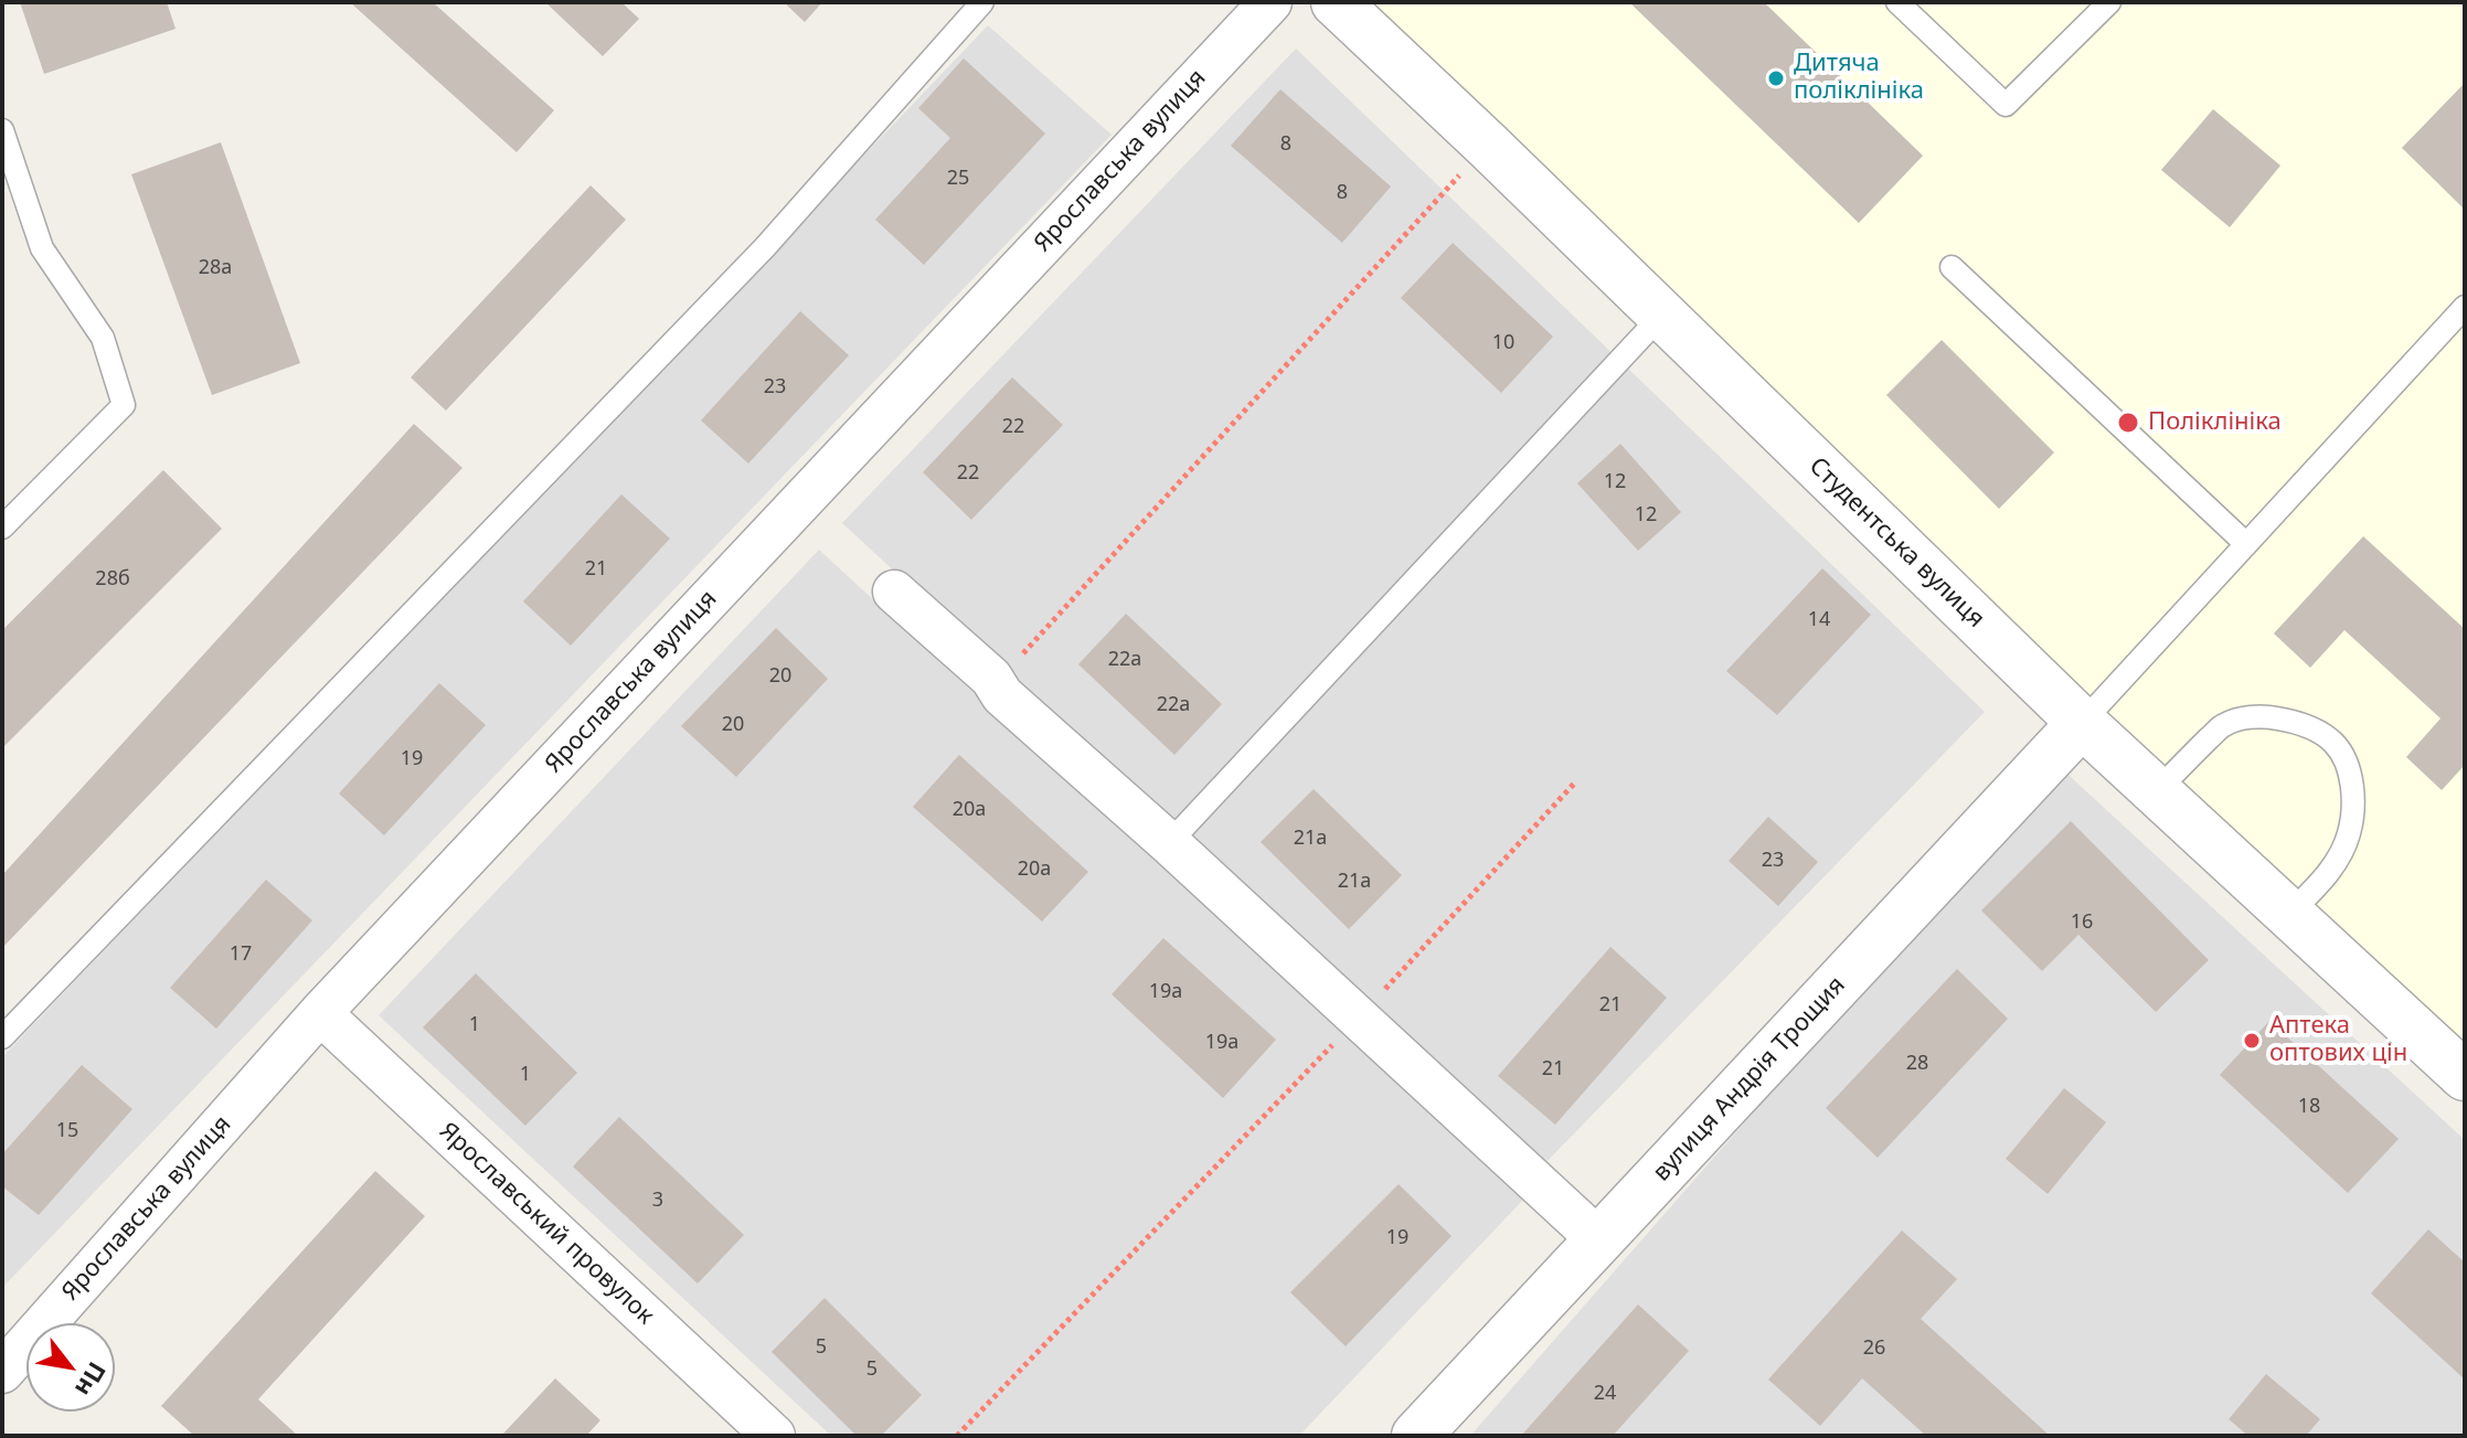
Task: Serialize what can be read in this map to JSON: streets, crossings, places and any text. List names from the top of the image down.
{
  "streets": {
    "street": [
      "Ярославська вулиця",
      "Студентська вулиця",
      "вулиця Андрія Трощия",
      "Ярославський провулок"
    ]
  },
  "crossings": [
    ["Ярославська вулиця", "Ярославський провулок"],
    ["Студентська вулиця", "вулиця Андрія Трощия"]
  ],
  "places": ["Дитяча поліклініка", "Поліклініка", "Аптека оптових цін"],
  "house_numbers": [
    "8",
    "25",
    "8",
    "28а",
    "10",
    "23",
    "22",
    "22",
    "12",
    "12",
    "21",
    "28б",
    "14",
    "22а",
    "20",
    "22а",
    "20",
    "19",
    "20а",
    "21а",
    "23",
    "20а",
    "21а",
    "16",
    "17",
    "19а",
    "21",
    "1",
    "19а",
    "28",
    "21",
    "1",
    "18",
    "15",
    "3",
    "19",
    "5",
    "26",
    "5",
    "24"
  ],
  "north": "bottom right"
}
